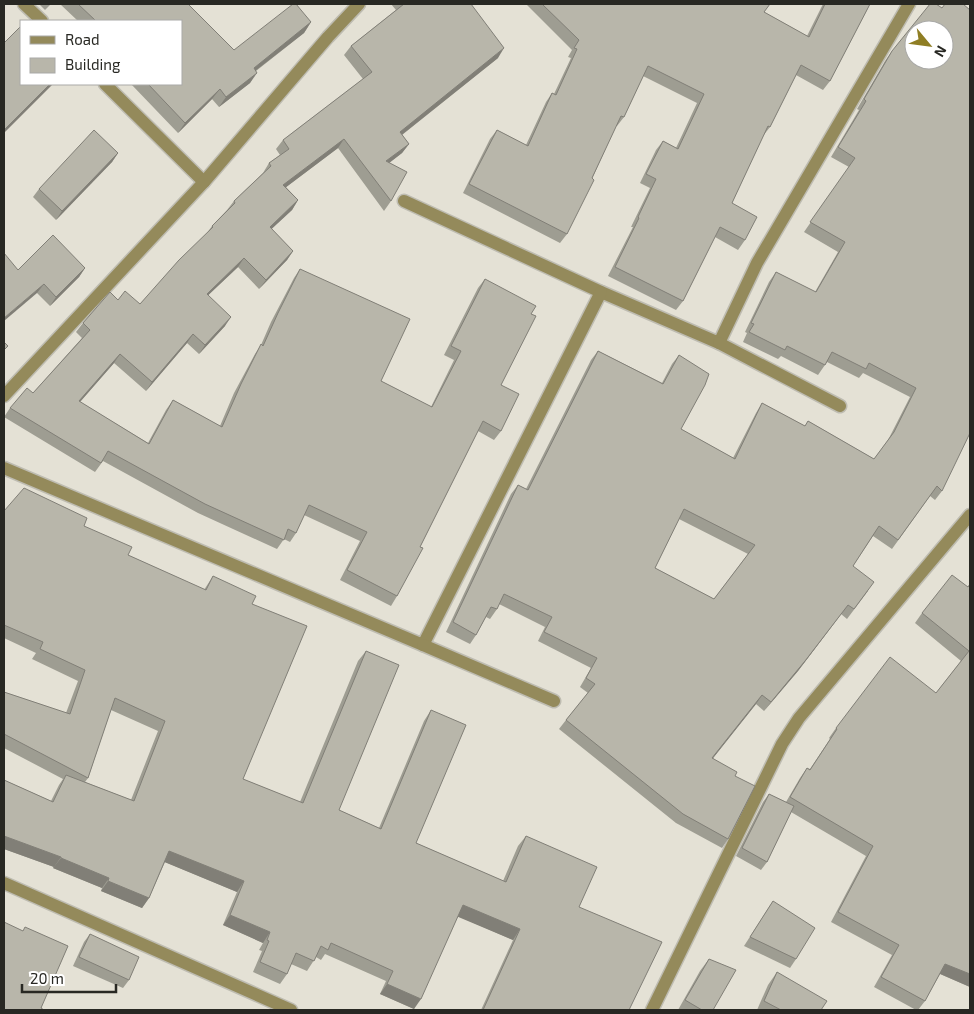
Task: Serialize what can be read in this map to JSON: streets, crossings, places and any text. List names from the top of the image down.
{
  "legend": ["Road", "Building"],
  "scale_bar": "20 m",
  "north": "bottom right"
}
